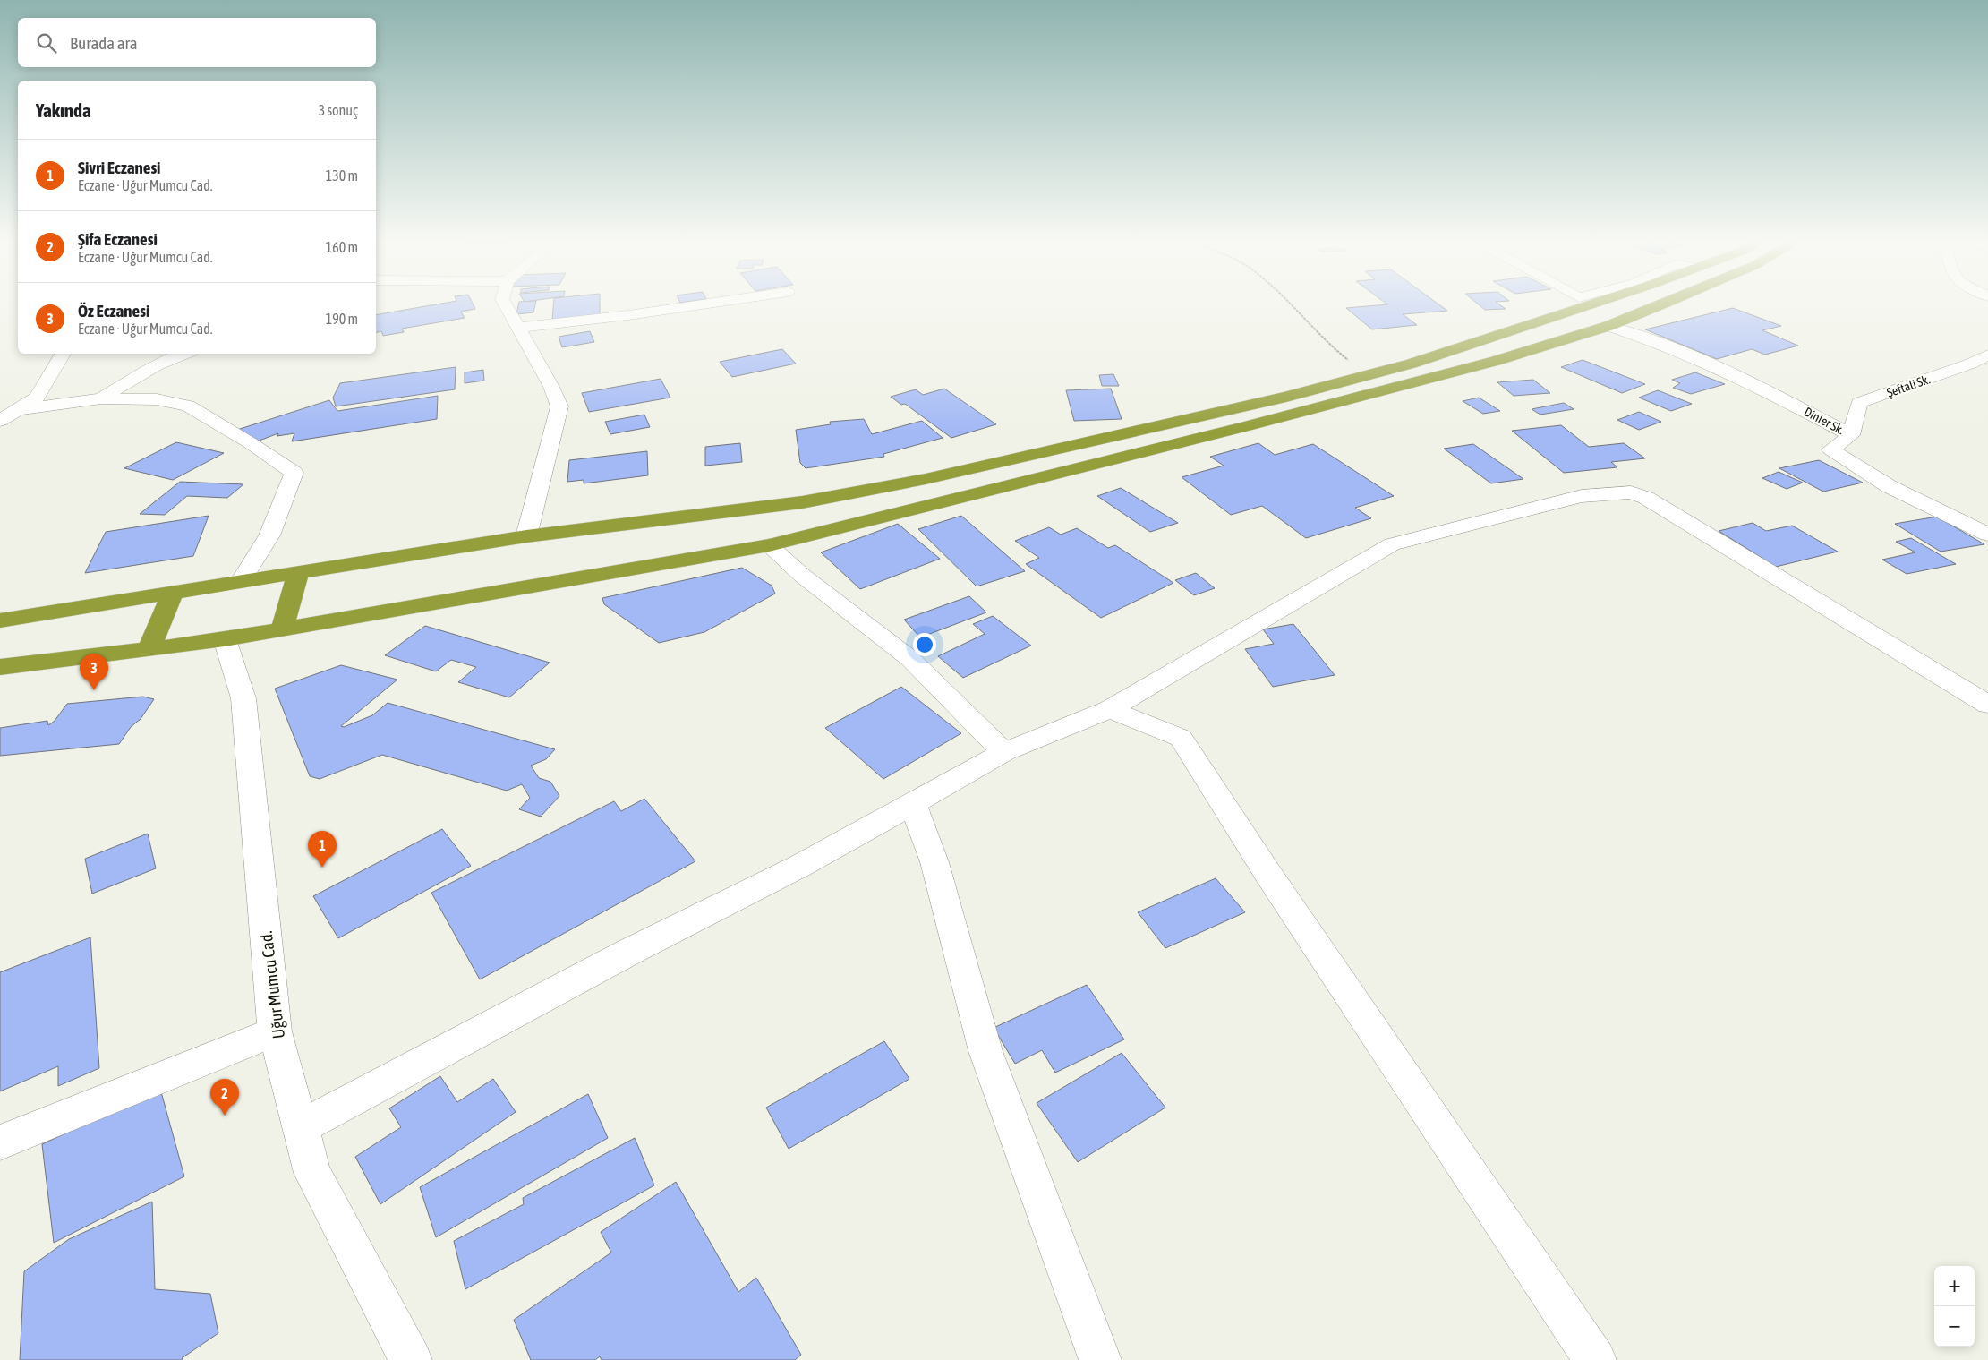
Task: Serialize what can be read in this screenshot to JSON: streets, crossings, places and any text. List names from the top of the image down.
{
  "streets": {
    "street": ["Şeftali Sk.", "Dinler Sk.", "Uğur Mumcu Cad."]
  },
  "crossings": [
    ["Şeftali Sk.", "Dinler Sk."]
  ],
  "page": {
    "search": "Burada ara",
    "heading": ["Yakında", "3 sonuç"],
    "list": [
      {
        "mark": "1",
        "name": "Sivri Eczanesi",
        "note": "Eczane · Uğur Mumcu Cad.",
        "value": "130 m"
      },
      {
        "mark": "2",
        "name": "Şifa Eczanesi",
        "note": "Eczane · Uğur Mumcu Cad.",
        "value": "160 m"
      },
      {
        "mark": "3",
        "name": "Öz Eczanesi",
        "note": "Eczane · Uğur Mumcu Cad.",
        "value": "190 m"
      }
    ],
    "pins": ["3", "1", "2"],
    "map_buttons": ["+", "−"]
  }
}
